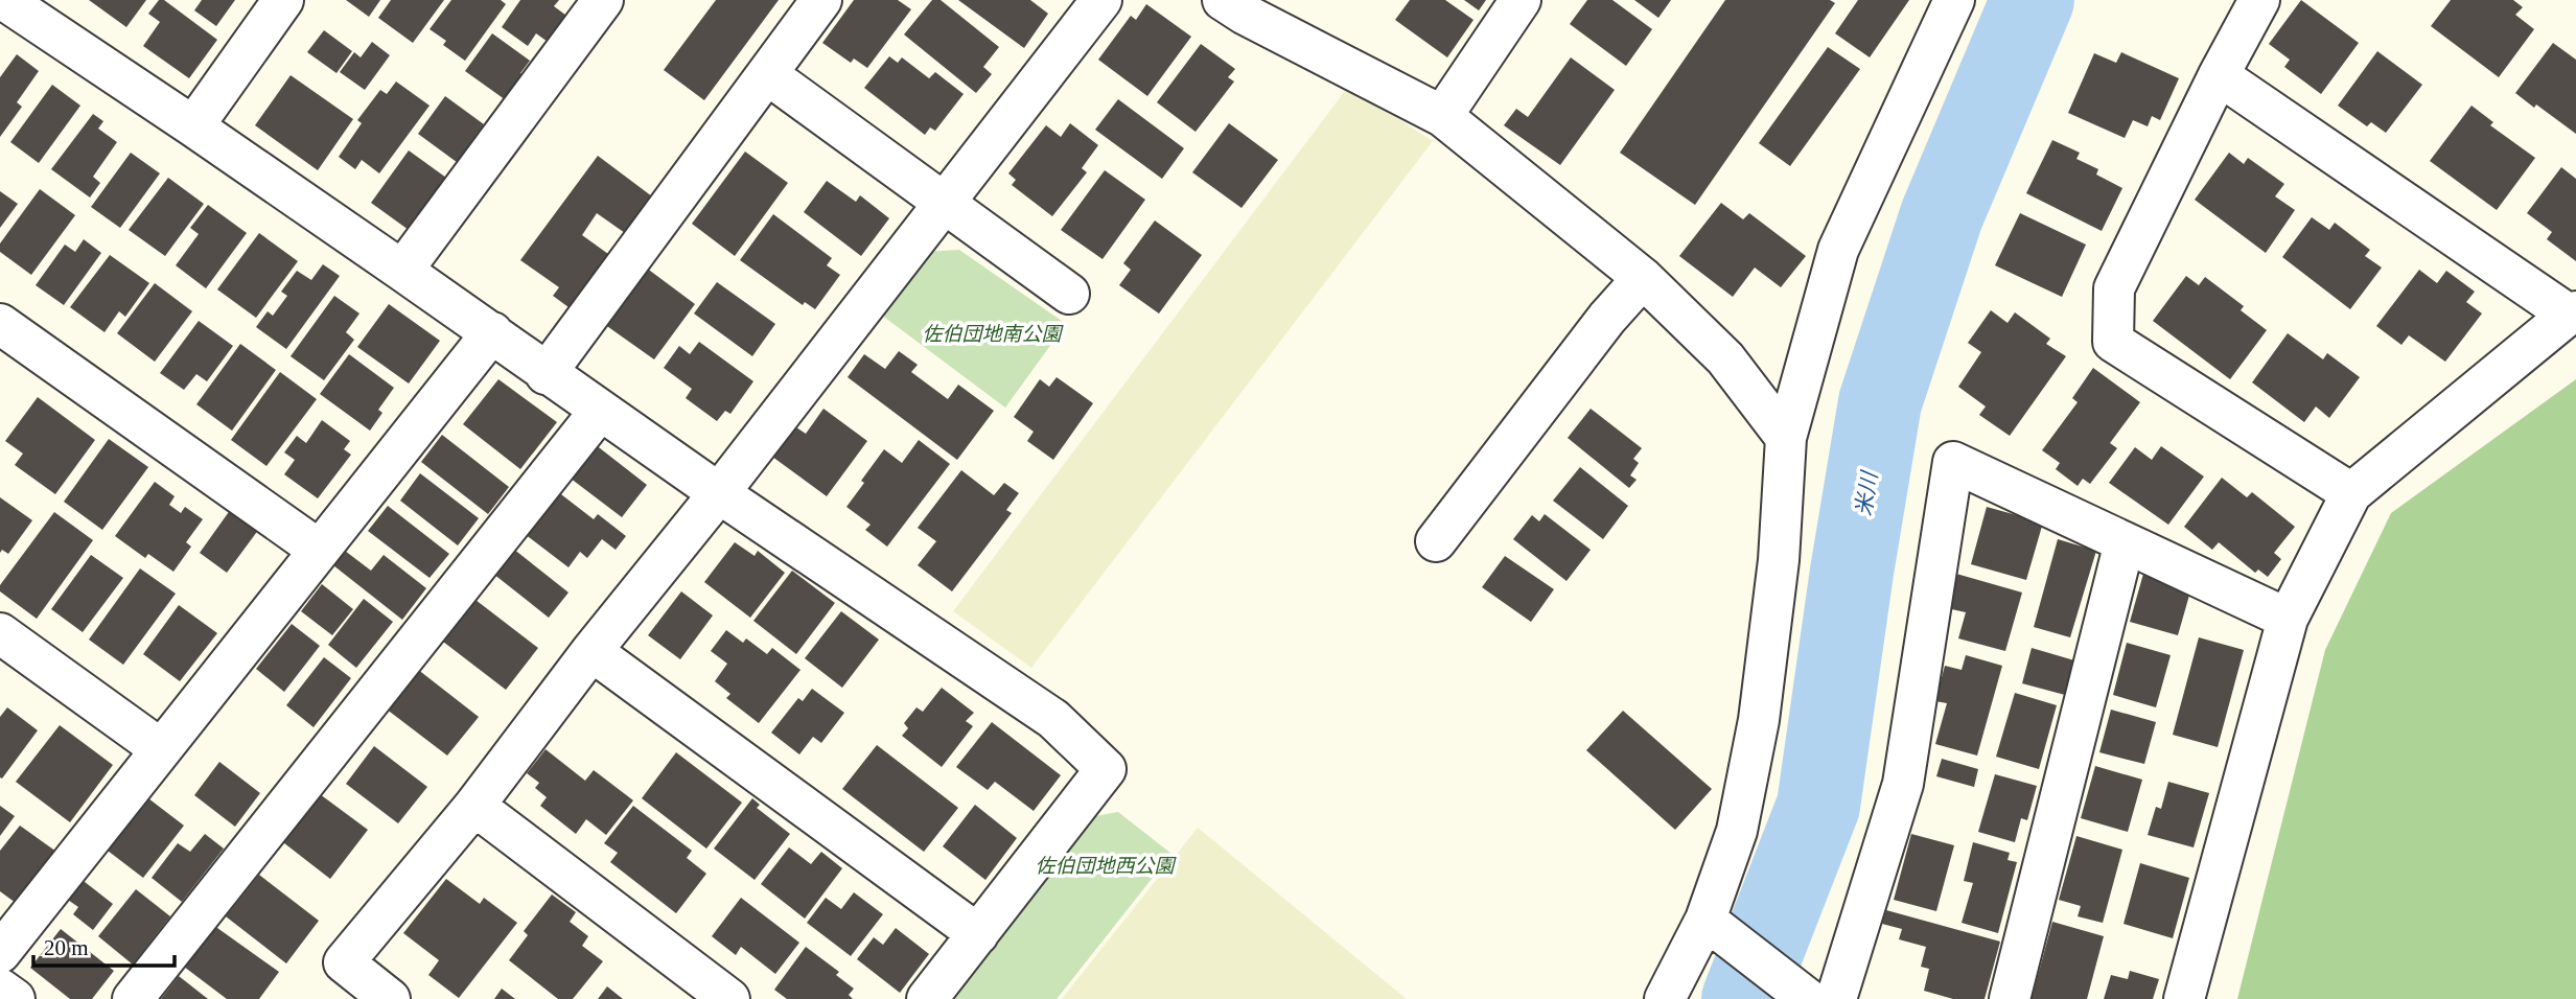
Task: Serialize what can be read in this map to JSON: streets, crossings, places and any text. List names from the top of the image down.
{
  "water": ["米川"],
  "parks": ["佐伯団地南公園", "佐伯団地西公園"],
  "scale_bar": "20 m"
}
